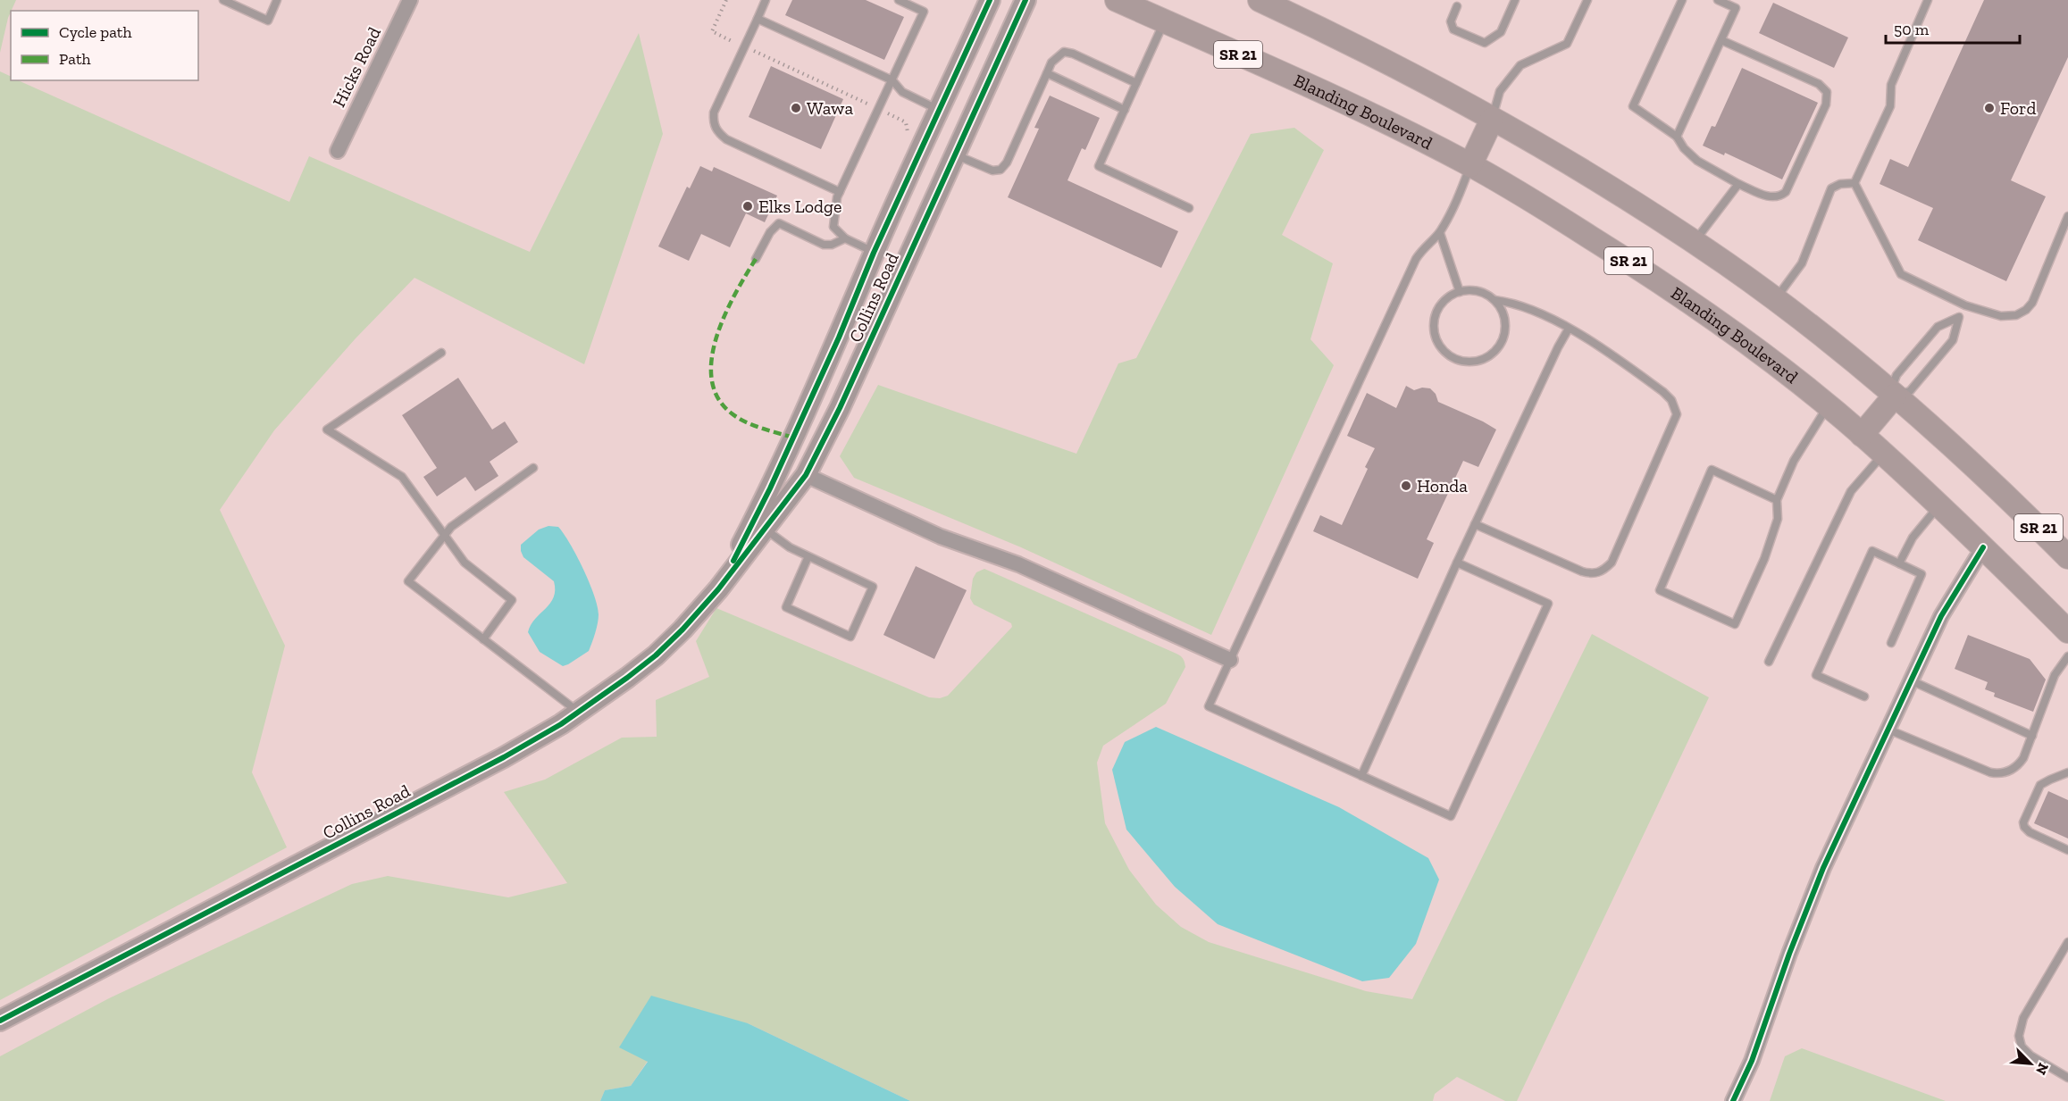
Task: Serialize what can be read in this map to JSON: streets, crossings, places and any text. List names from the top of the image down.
{
  "streets": {
    "main road": ["SR 21", "Blanding Boulevard"],
    "street": ["Hicks Road", "Collins Road"]
  },
  "places": [
    "Wawa",
    "Ford",
    "Elks Lodge",
    "Honda"
  ],
  "legend": ["Cycle path", "Path"],
  "scale_bar": "50 m",
  "north": "bottom right"
}
